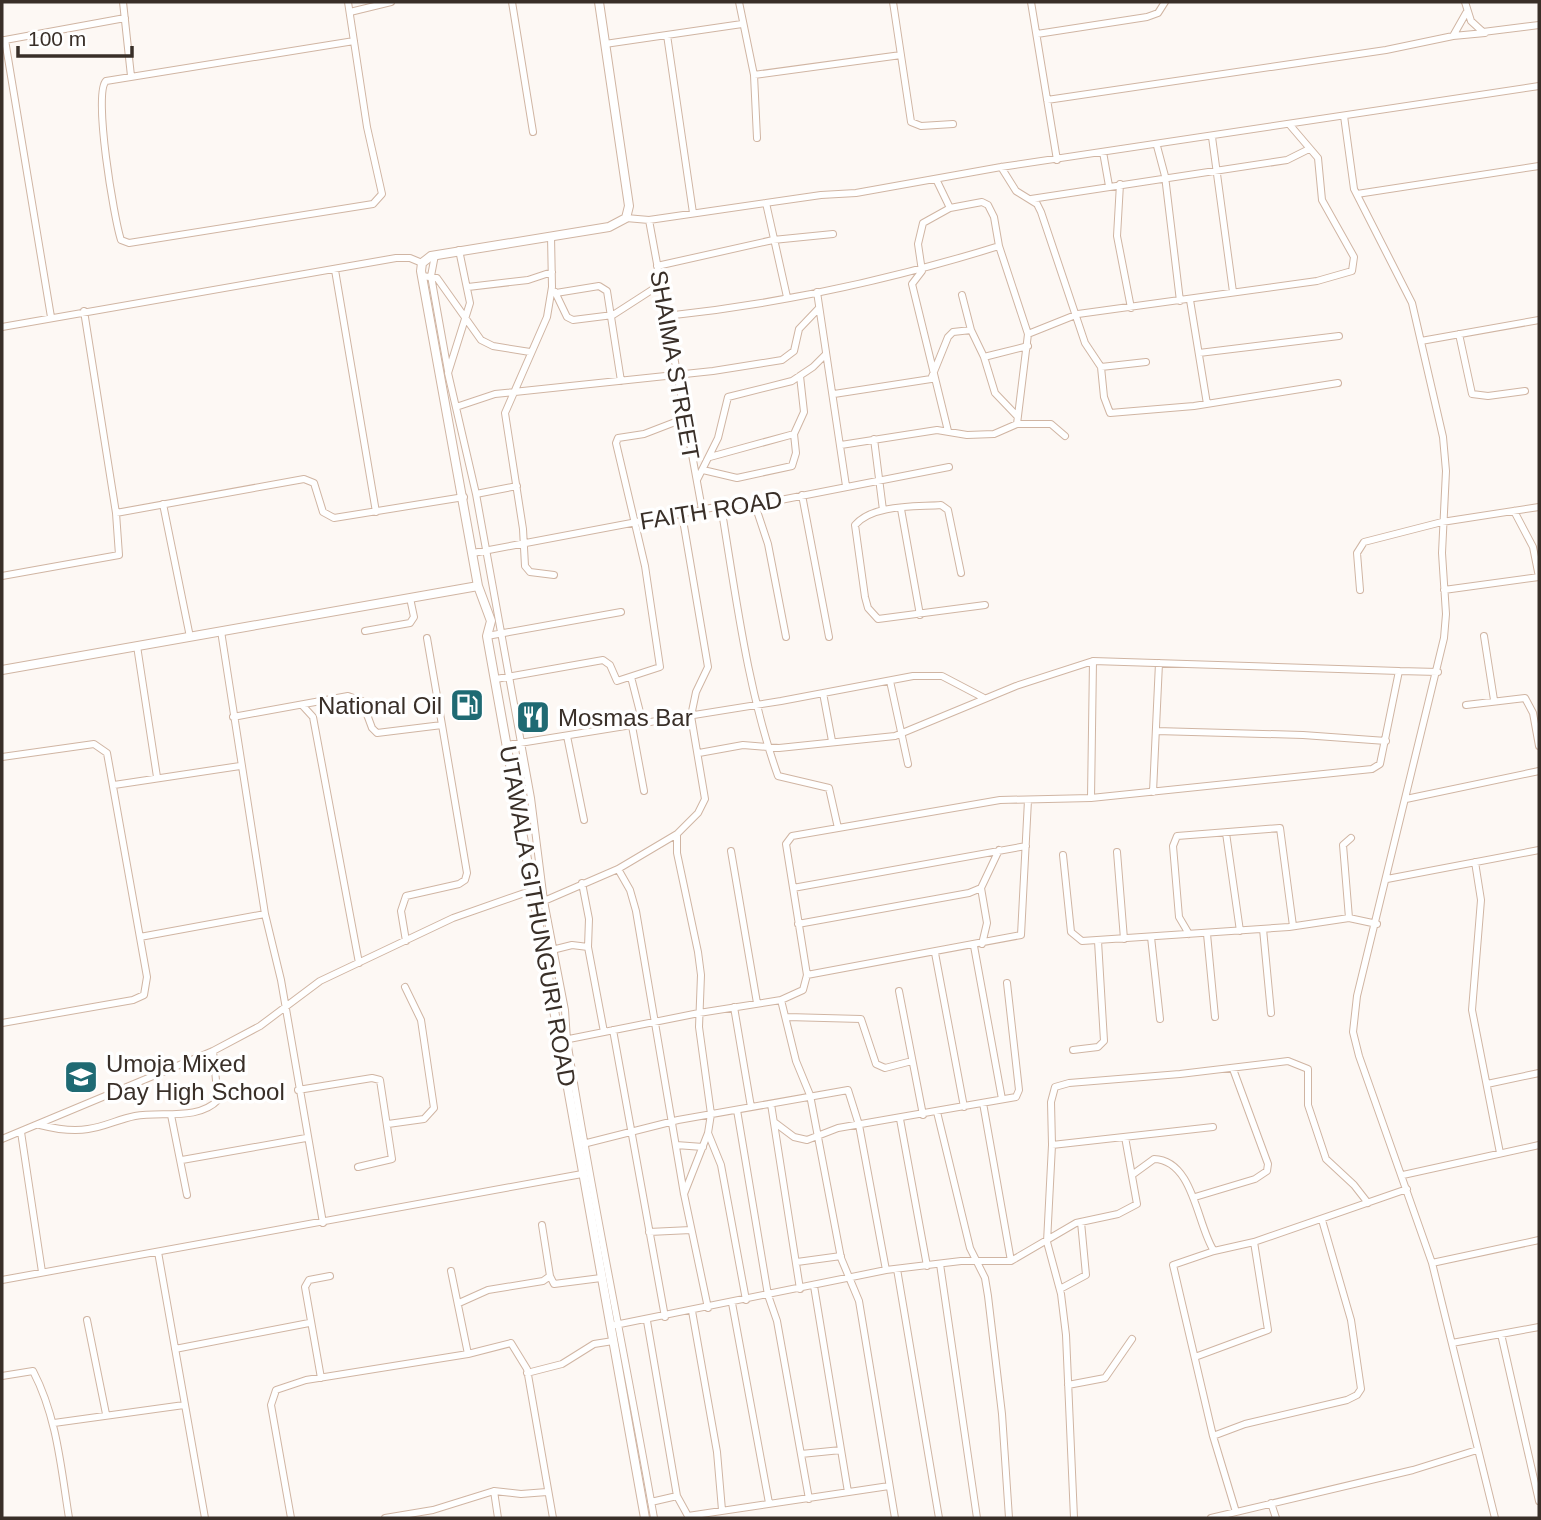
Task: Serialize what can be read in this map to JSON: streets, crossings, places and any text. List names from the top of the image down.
{
  "streets": {
    "street": ["SHAIMA STREET", "FAITH ROAD", "UTAWALA GITHUNGURI ROAD"]
  },
  "crossings": [
    ["SHAIMA STREET", "FAITH ROAD"],
    ["FAITH ROAD", "UTAWALA GITHUNGURI ROAD"]
  ],
  "places": {
    "fuel station": ["National Oil"],
    "restaurant": ["Mosmas Bar"],
    "school or university": ["Umoja Mixed Day High School"]
  },
  "scale_bar": "100 m"
}
